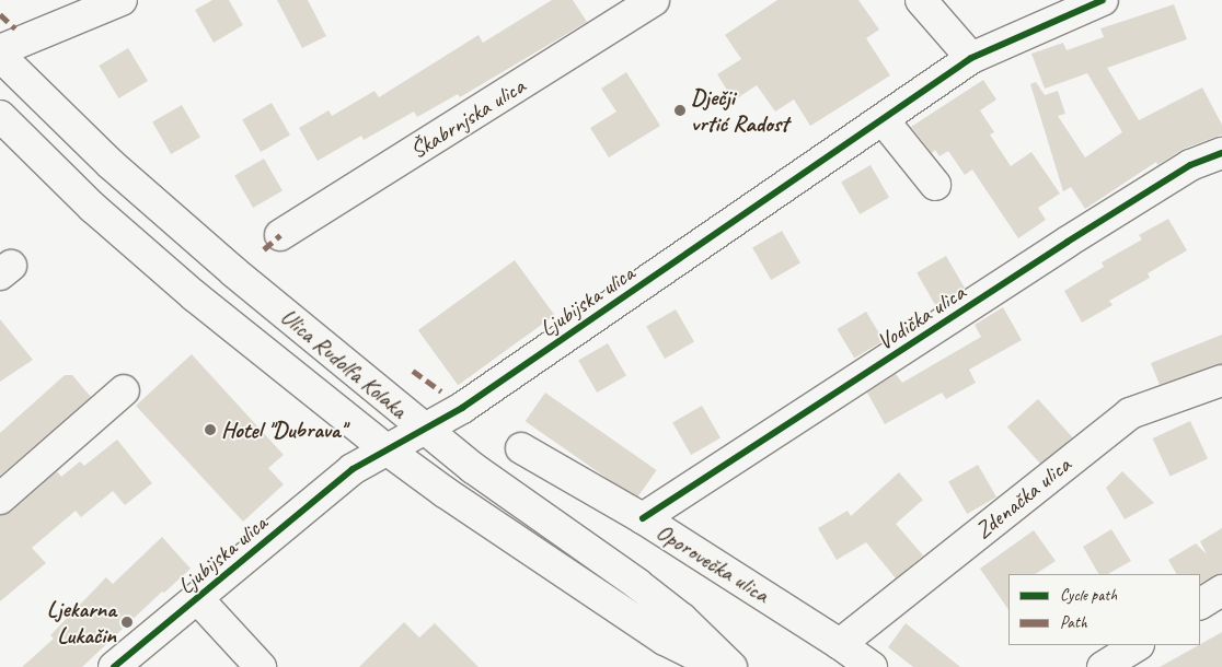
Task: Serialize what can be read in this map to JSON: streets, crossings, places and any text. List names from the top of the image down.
{
  "streets": {
    "street": [
      "Škabrnjska ulica",
      "Ljubijska ulica",
      "Vodička ulica",
      "Ulica Rudolfa Kolaka",
      "Zdenačka ulica",
      "Oporovečka ulica"
    ]
  },
  "crossings": [
    ["Ljubijska ulica", "Ulica Rudolfa Kolaka"],
    ["Vodička ulica", "Oporovečka ulica"],
    ["Zdenačka ulica", "Oporovečka ulica"]
  ],
  "places": ["Dječji vrtić Radost", "Hotel \"Dubrava\"", "Ljekarna Lukačin"],
  "legend": ["Cycle path", "Path"]
}
